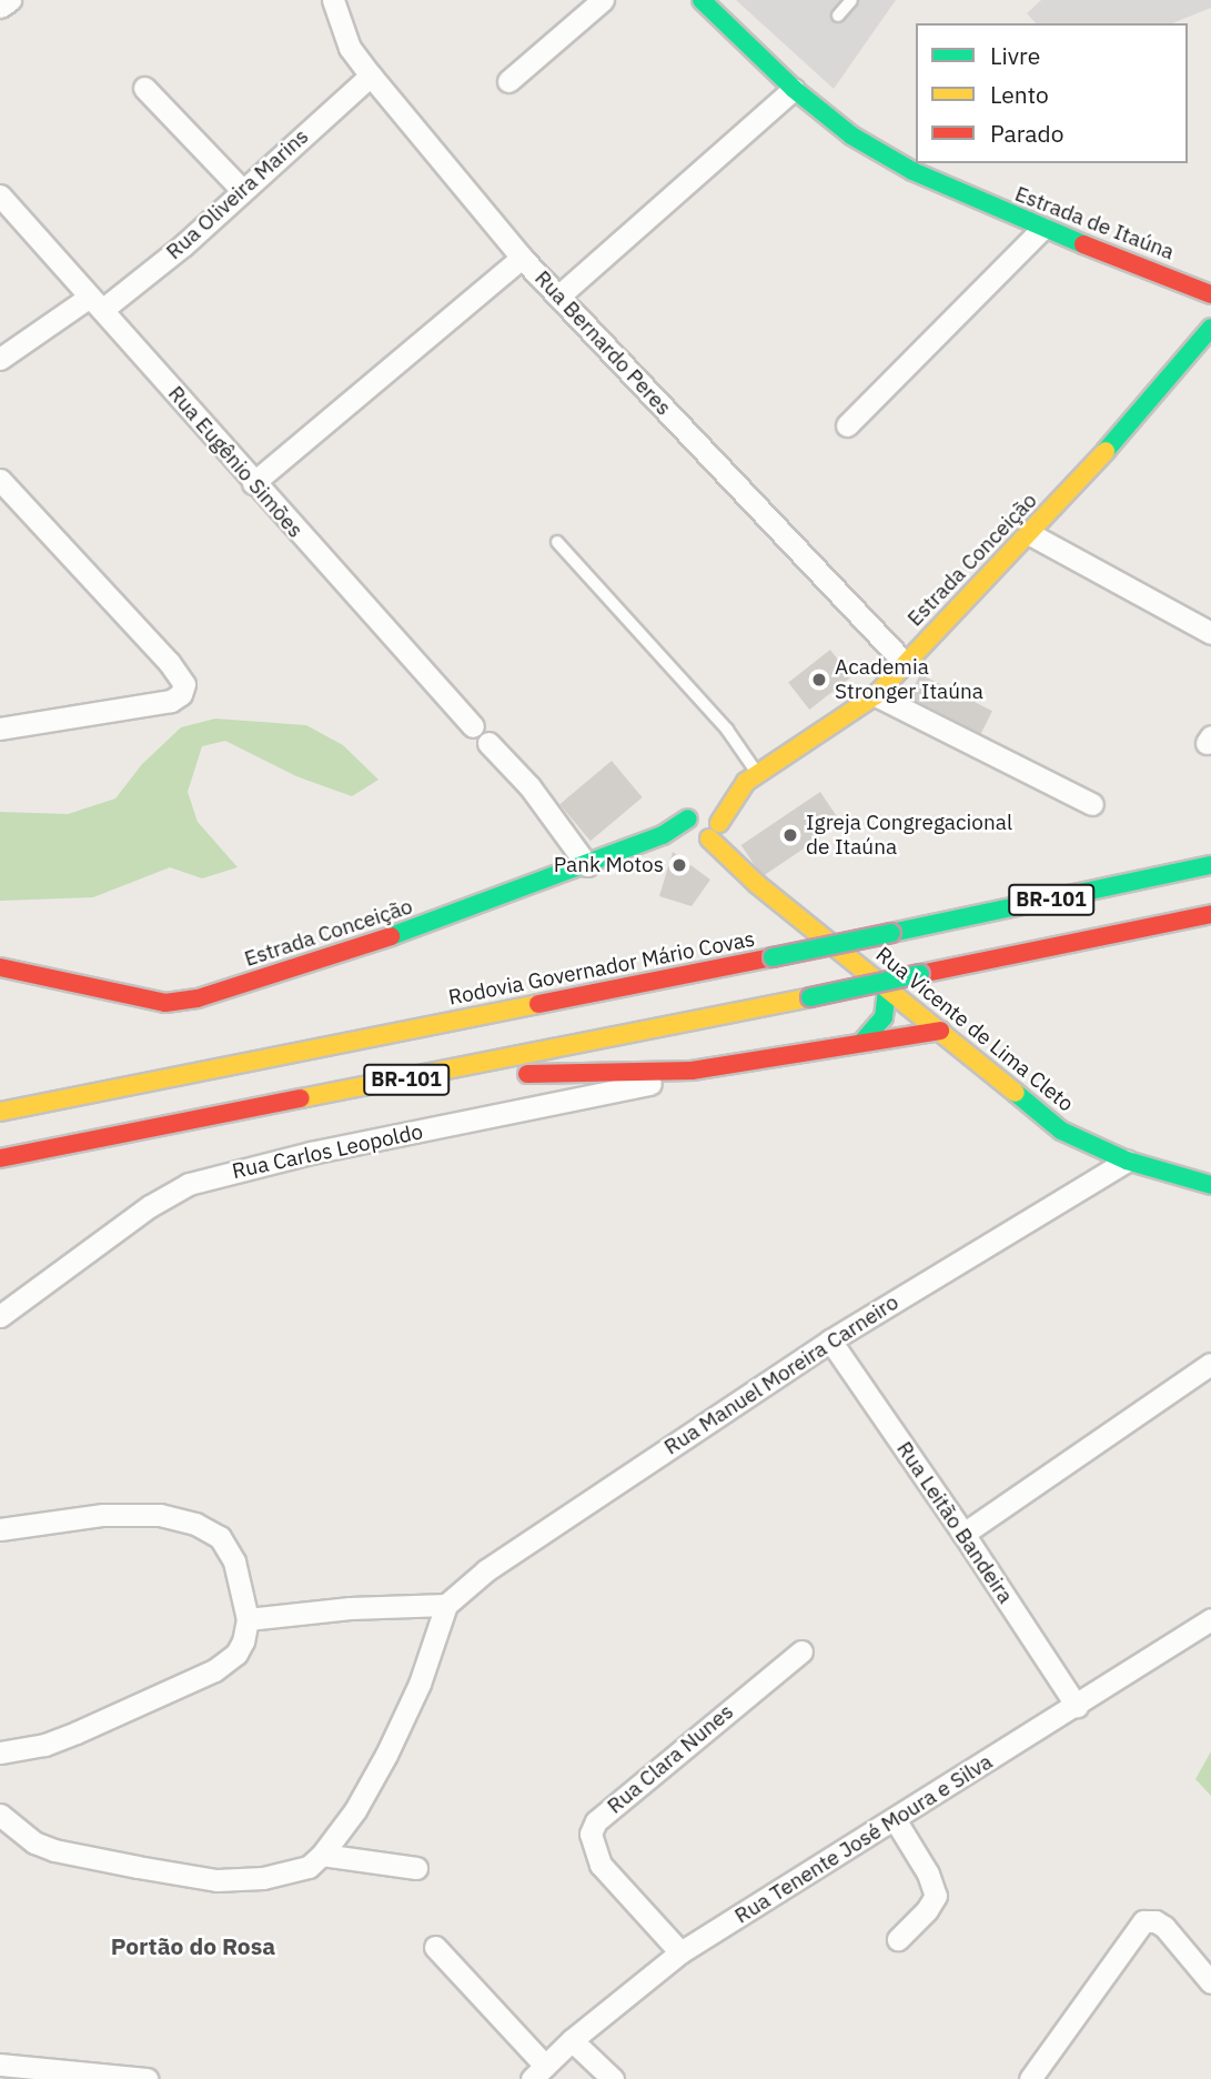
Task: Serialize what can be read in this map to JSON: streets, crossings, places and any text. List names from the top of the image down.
{
  "streets": {
    "main road": [
      "Estrada de Itaúna",
      "Estrada Conceição",
      "BR-101",
      "Rodovia Governador Mário Covas",
      "Rua Vicente de Lima Cleto"
    ],
    "street": [
      "Rua Oliveira Marins",
      "Rua Bernardo Peres",
      "Rua Eugênio Simões",
      "Rua Carlos Leopoldo",
      "Rua Manuel Moreira Carneiro",
      "Rua Leitão Bandeira",
      "Rua Clara Nunes",
      "Rua Tenente José Moura e Silva"
    ]
  },
  "crossings": [
    ["Rua Oliveira Marins", "Rua Bernardo Peres"],
    ["Rua Oliveira Marins", "Rua Eugênio Simões"],
    ["Rua Bernardo Peres", "Estrada Conceição"],
    ["Estrada Conceição", "Rua Vicente de Lima Cleto"],
    ["Rua Vicente de Lima Cleto", "Rua Manuel Moreira Carneiro"],
    ["Rua Manuel Moreira Carneiro", "Rua Leitão Bandeira"],
    ["Rua Leitão Bandeira", "Rua Tenente José Moura e Silva"],
    ["Rua Clara Nunes", "Rua Tenente José Moura e Silva"]
  ],
  "districts": ["Portão do Rosa"],
  "places": ["Academia Stronger Itaúna", "Igreja Congregacional de Itaúna", "Pank Motos"],
  "legend": ["Livre", "Lento", "Parado"]
}
